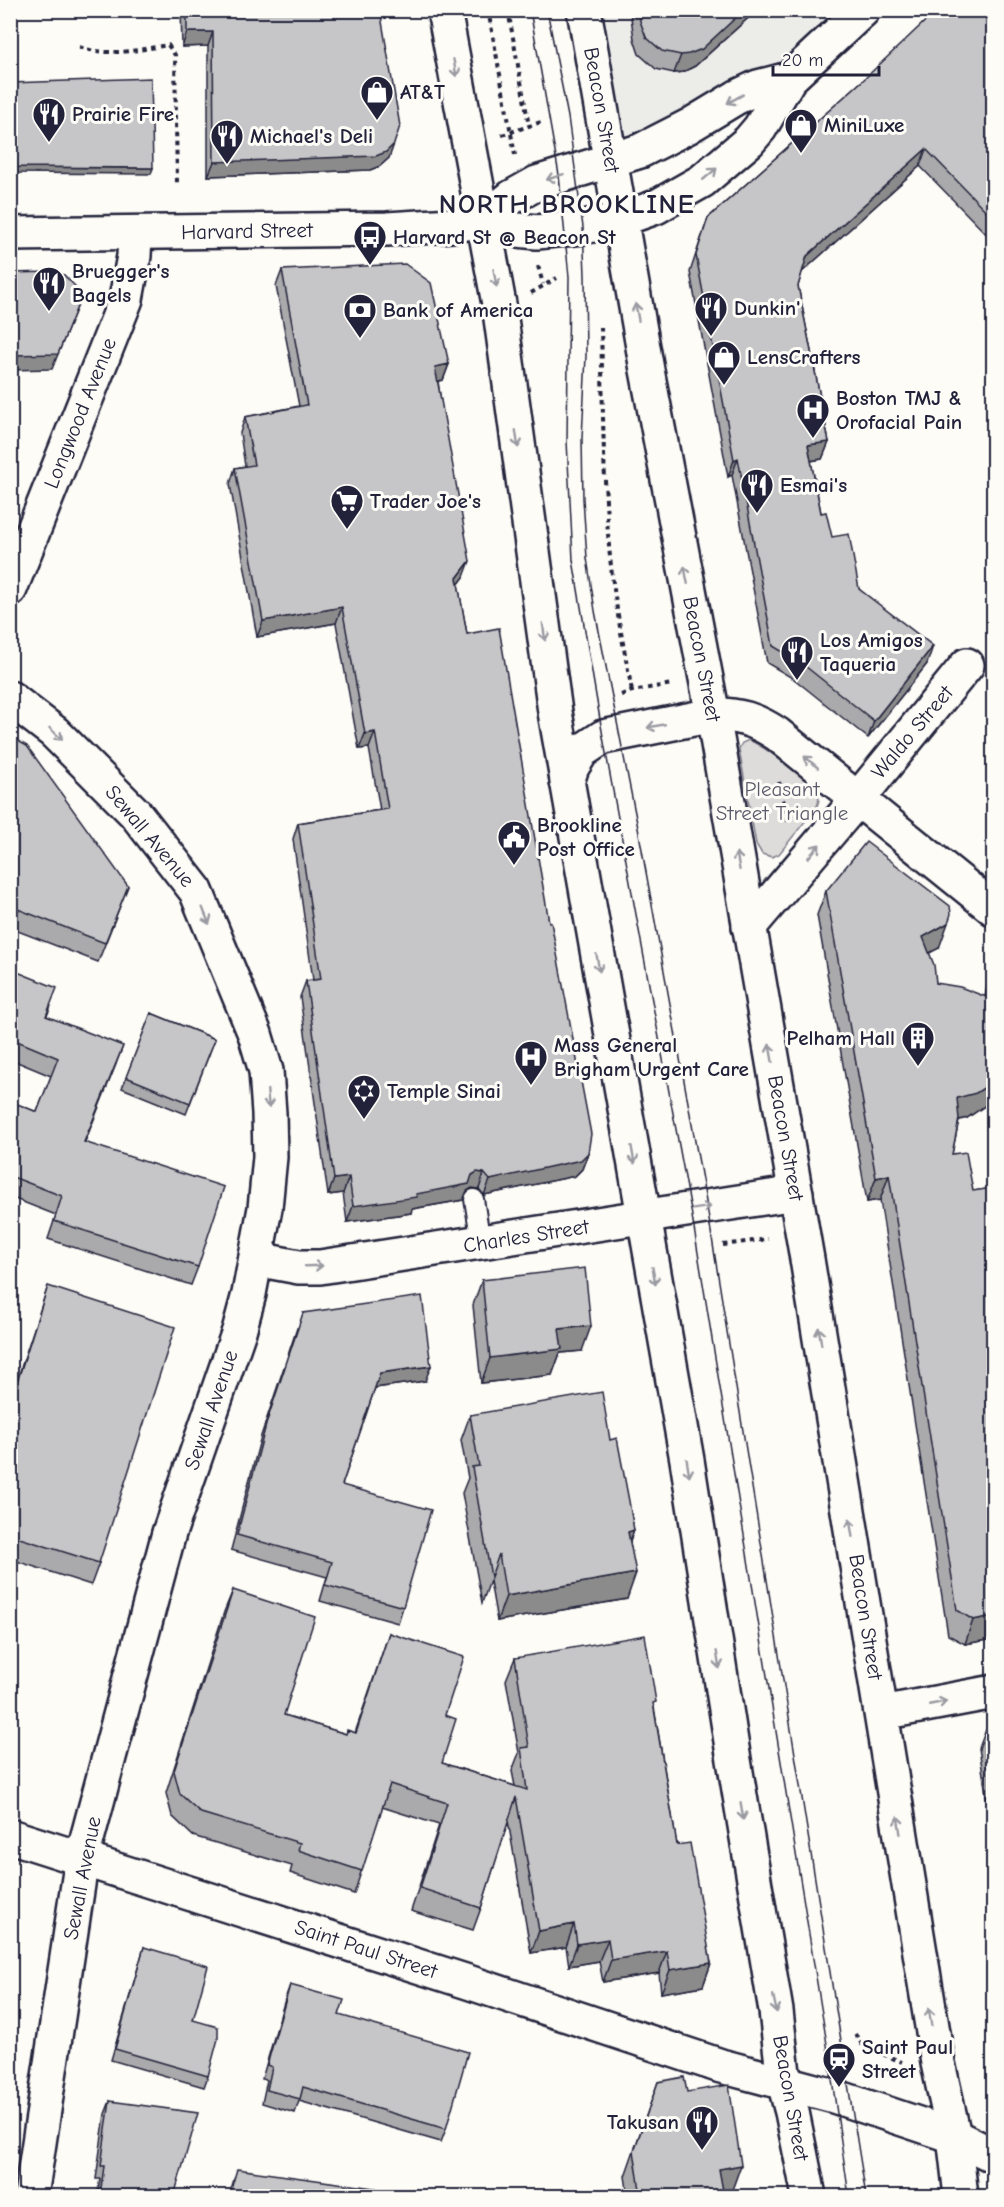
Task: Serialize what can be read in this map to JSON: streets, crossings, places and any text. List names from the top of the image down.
{
  "streets": {
    "main road": [
      "Beacon Street",
      "Harvard Street",
      "Longwood Avenue",
      "Waldo Street",
      "Sewall Avenue",
      "Charles Street",
      "Saint Paul Street"
    ]
  },
  "crossings": [
    ["Beacon Street", "Harvard Street"],
    ["Beacon Street", "Waldo Street"],
    ["Beacon Street", "Charles Street"],
    ["Beacon Street", "Saint Paul Street"],
    ["Harvard Street", "Longwood Avenue"],
    ["Sewall Avenue", "Charles Street"],
    ["Sewall Avenue", "Saint Paul Street"]
  ],
  "one_way": ["Waldo Street", "Sewall Avenue", "Charles Street"],
  "districts": ["NORTH BROOKLINE"],
  "parks": ["Pleasant Street Triangle"],
  "places": {
    "shop": ["AT&T", "MiniLuxe", "LensCrafters"],
    "restaurant": [
      "Prairie Fire",
      "Michael's Deli",
      "Bruegger's Bagels",
      "Dunkin'",
      "Esmai's",
      "Los Amigos Taqueria",
      "Takusan"
    ],
    "bus stop": ["Harvard St @ Beacon St"],
    "bank": ["Bank of America"],
    "hospital": ["Boston TMJ & Orofacial Pain", "Mass General Brigham Urgent Care"],
    "supermarket": ["Trader Joe's"],
    "public building": ["Brookline Post Office"],
    "building": ["Pelham Hall"],
    "synagogue": ["Temple Sinai"],
    "station": ["Saint Paul Street"]
  },
  "scale_bar": "20 m"
}
